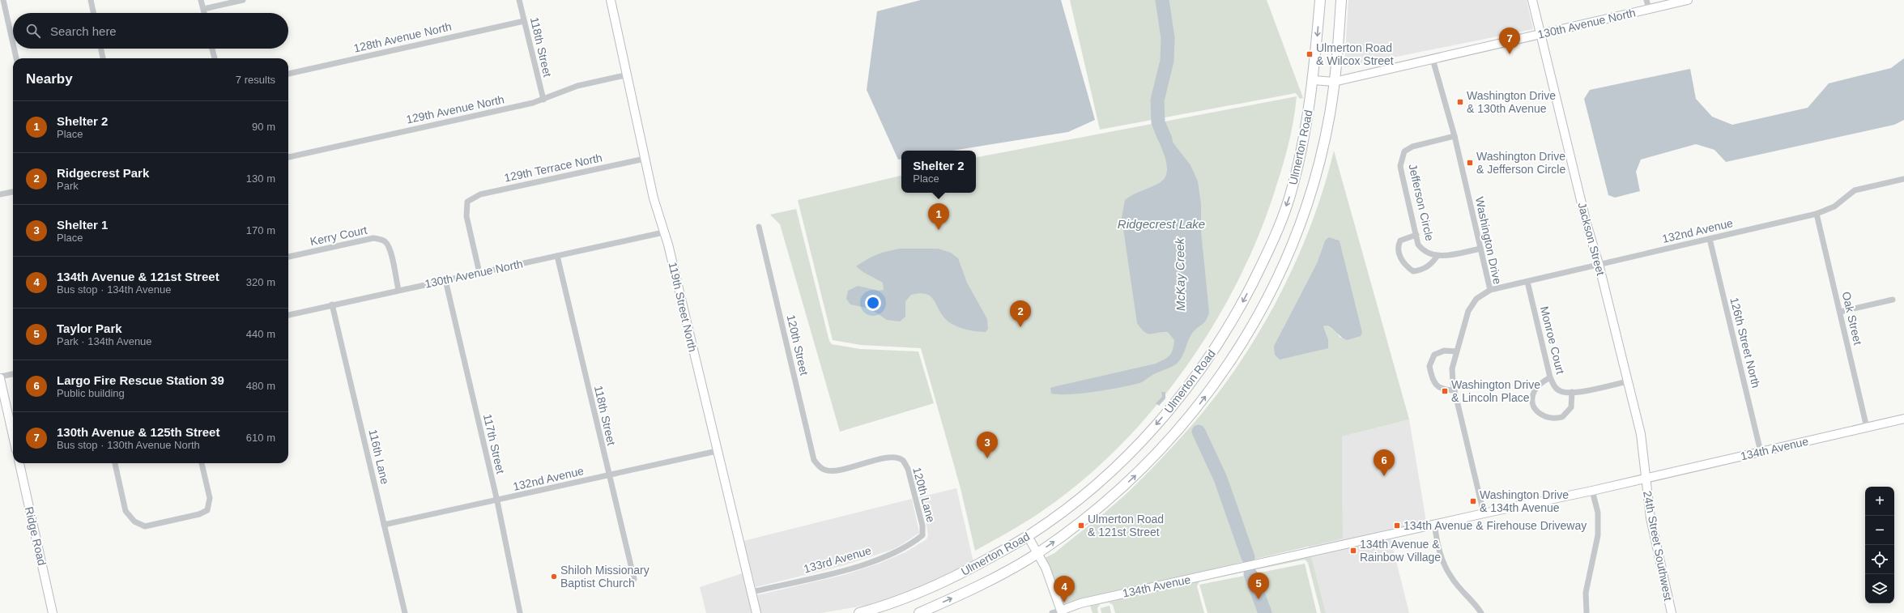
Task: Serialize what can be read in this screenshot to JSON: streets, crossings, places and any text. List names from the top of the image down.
{
  "streets": {
    "main road": ["Ulmerton Road"],
    "street": [
      "130th Avenue North",
      "128th Avenue North",
      "118th Street",
      "129th Avenue North",
      "129th Terrace North",
      "Jefferson Circle",
      "132nd Avenue",
      "Kerry Court",
      "Jackson Street",
      "Washington Drive",
      "119th Street North",
      "Oak Street",
      "Monroe Court",
      "126th Street North",
      "120th Street",
      "117th Street",
      "134th Avenue",
      "116th Lane",
      "120th Lane",
      "Ridge Road",
      "24th Street Southwest",
      "133rd Avenue"
    ]
  },
  "crossings": [
    ["130th Avenue North", "118th Street"],
    ["130th Avenue North", "Ulmerton Road"],
    ["130th Avenue North", "129th Terrace North"],
    ["130th Avenue North", "Kerry Court"],
    ["130th Avenue North", "Jackson Street"],
    ["130th Avenue North", "Washington Drive"],
    ["130th Avenue North", "119th Street North"],
    ["130th Avenue North", "117th Street"],
    ["130th Avenue North", "116th Lane"],
    ["128th Avenue North", "118th Street"],
    ["118th Street", "129th Avenue North"],
    ["118th Street", "132nd Avenue"],
    ["129th Avenue North", "119th Street North"],
    ["129th Terrace North", "119th Street North"],
    ["Jefferson Circle", "Washington Drive"],
    ["132nd Avenue", "Jackson Street"],
    ["132nd Avenue", "Washington Drive"],
    ["132nd Avenue", "119th Street North"],
    ["132nd Avenue", "Oak Street"],
    ["132nd Avenue", "Monroe Court"],
    ["132nd Avenue", "126th Street North"],
    ["132nd Avenue", "117th Street"],
    ["132nd Avenue", "116th Lane"],
    ["Jackson Street", "Monroe Court"],
    ["Jackson Street", "134th Avenue"],
    ["Jackson Street", "24th Street Southwest"],
    ["Washington Drive", "134th Avenue"],
    ["119th Street North", "133rd Avenue"],
    ["Oak Street", "134th Avenue"],
    ["126th Street North", "134th Avenue"],
    ["120th Street", "120th Lane"],
    ["134th Avenue", "24th Street Southwest"],
    ["120th Lane", "133rd Avenue"]
  ],
  "water": ["Ridgecrest Lake", "McKay Creek"],
  "places": {
    "transit": [
      "Ulmerton Road & Wilcox Street",
      "Washington Drive & 130th Avenue",
      "Washington Drive & Jefferson Circle",
      "Washington Drive & Lincoln Place",
      "Washington Drive & 134th Avenue",
      "Ulmerton Road & 121st Street",
      "134th Avenue & Firehouse Driveway",
      "134th Avenue & Rainbow Village"
    ],
    "other": ["Shiloh Missionary Baptist Church"]
  },
  "page": {
    "search": "Search here",
    "pins": [
      "7",
      "1",
      "2",
      "3",
      "6",
      "5",
      "4"
    ],
    "heading": ["Nearby", "7 results"],
    "list": [
      {
        "mark": "1",
        "name": "Shelter 2",
        "note": "Place",
        "value": "90 m"
      },
      {
        "mark": "2",
        "name": "Ridgecrest Park",
        "note": "Park",
        "value": "130 m"
      },
      {
        "mark": "3",
        "name": "Shelter 1",
        "note": "Place",
        "value": "170 m"
      },
      {
        "mark": "4",
        "name": "134th Avenue & 121st Street",
        "note": "Bus stop · 134th Avenue",
        "value": "320 m"
      },
      {
        "mark": "5",
        "name": "Taylor Park",
        "note": "Park · 134th Avenue",
        "value": "440 m"
      },
      {
        "mark": "6",
        "name": "Largo Fire Rescue Station 39",
        "note": "Public building",
        "value": "480 m"
      },
      {
        "mark": "7",
        "name": "130th Avenue & 125th Street",
        "note": "Bus stop · 130th Avenue North",
        "value": "610 m"
      }
    ],
    "popup": ["Shelter 2", "Place"],
    "map_buttons": ["+", "−"]
  }
}
